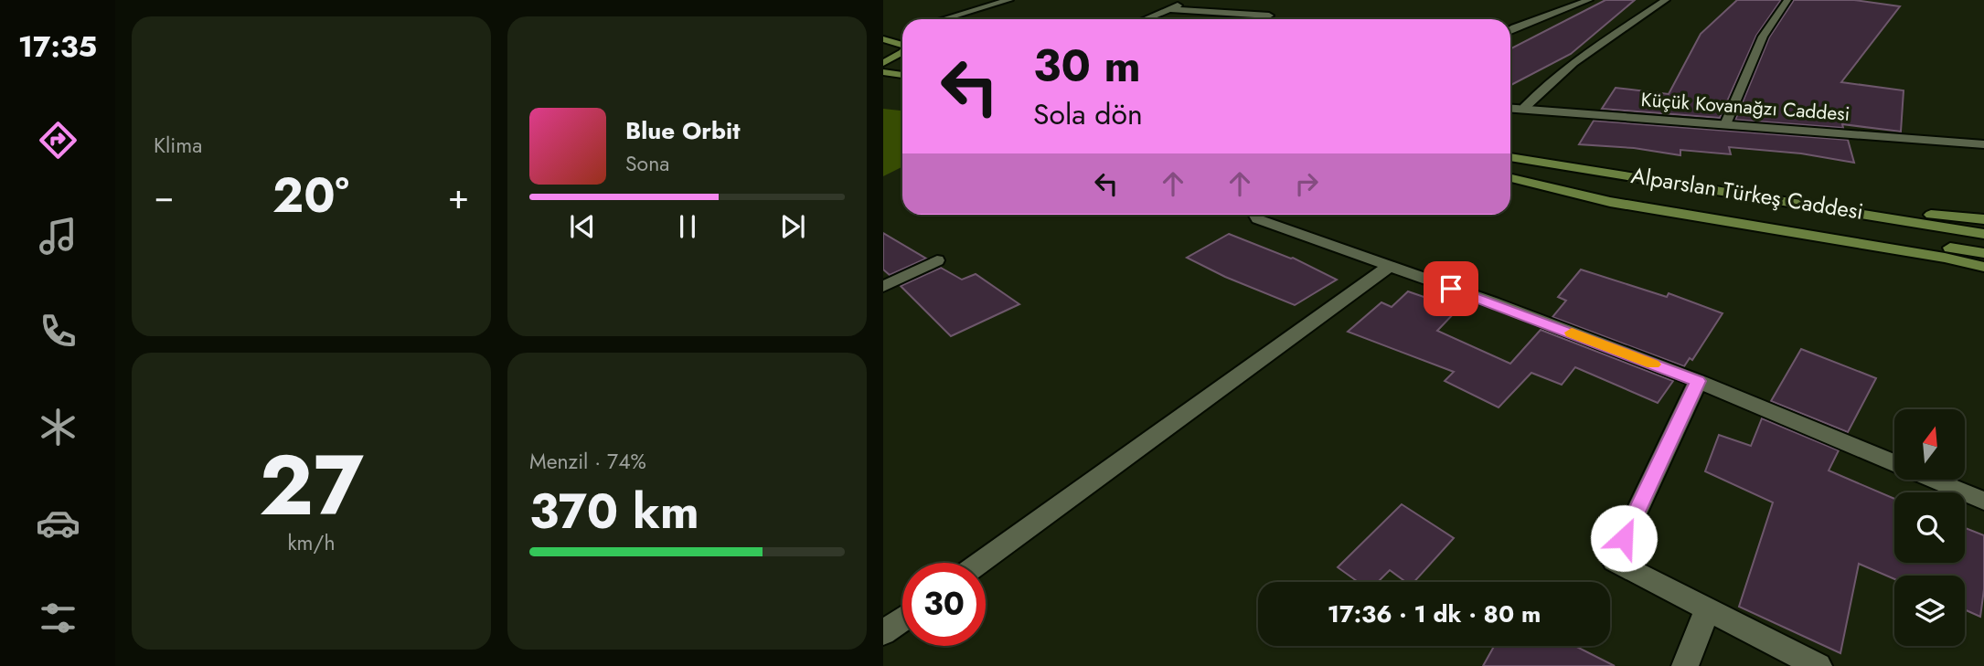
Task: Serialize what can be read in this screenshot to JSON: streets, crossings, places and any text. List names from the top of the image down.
{
  "streets": {
    "main road": ["Alparslan Türkeş Caddesi"],
    "street": ["Küçük Kovanağzı Caddesi"]
  },
  "north": "top",
  "page": {
    "tabs": "17:35",
    "tile": [
      "Klima",
      ["27", "km/h"],
      ["Menzil · 74%", "370 km"]
    ],
    "turn": ["30 m", "Sola dön"],
    "song": ["Blue Orbit", "Sona"],
    "heat": ["−", "20°", "+"],
    "limit": "30",
    "trip": "17:36 · 1 dk · 80 m"
  }
}
